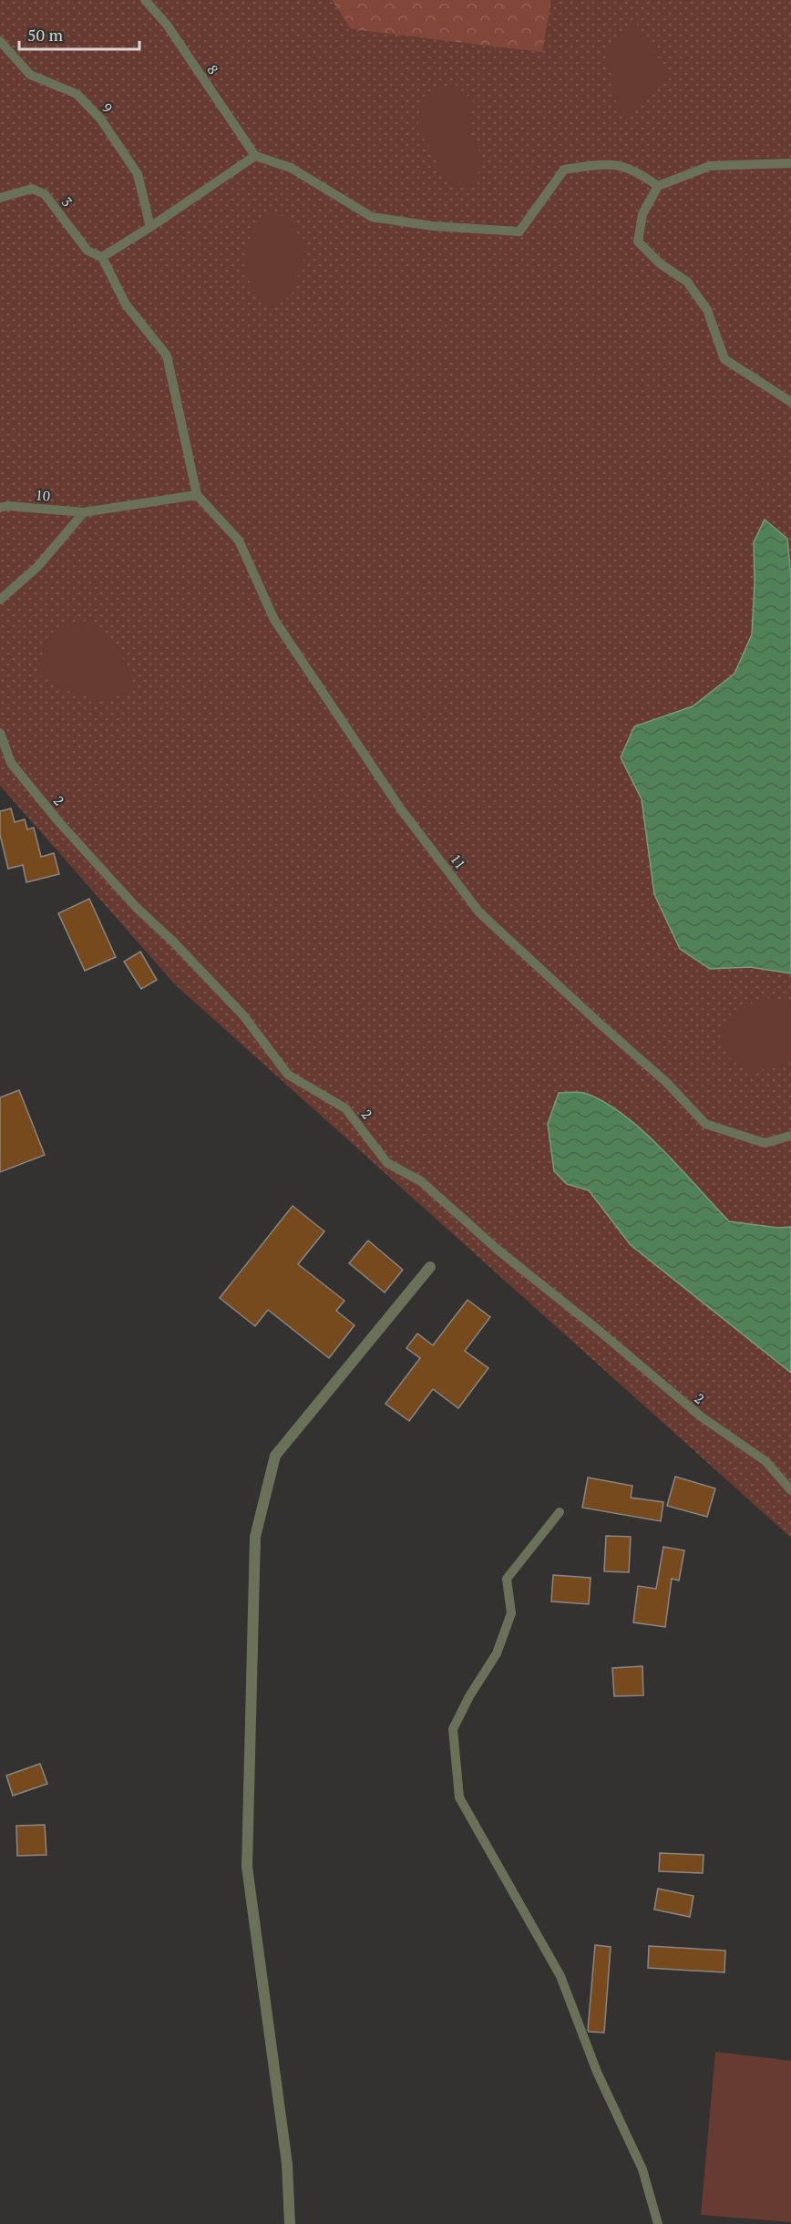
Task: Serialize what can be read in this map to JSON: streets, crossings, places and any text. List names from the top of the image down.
{
  "streets": {
    "lane": [
      "8",
      "9",
      "3",
      "10",
      "2",
      "11"
    ]
  },
  "crossings": [
    ["10", "11"]
  ],
  "scale_bar": "50 m"
}
